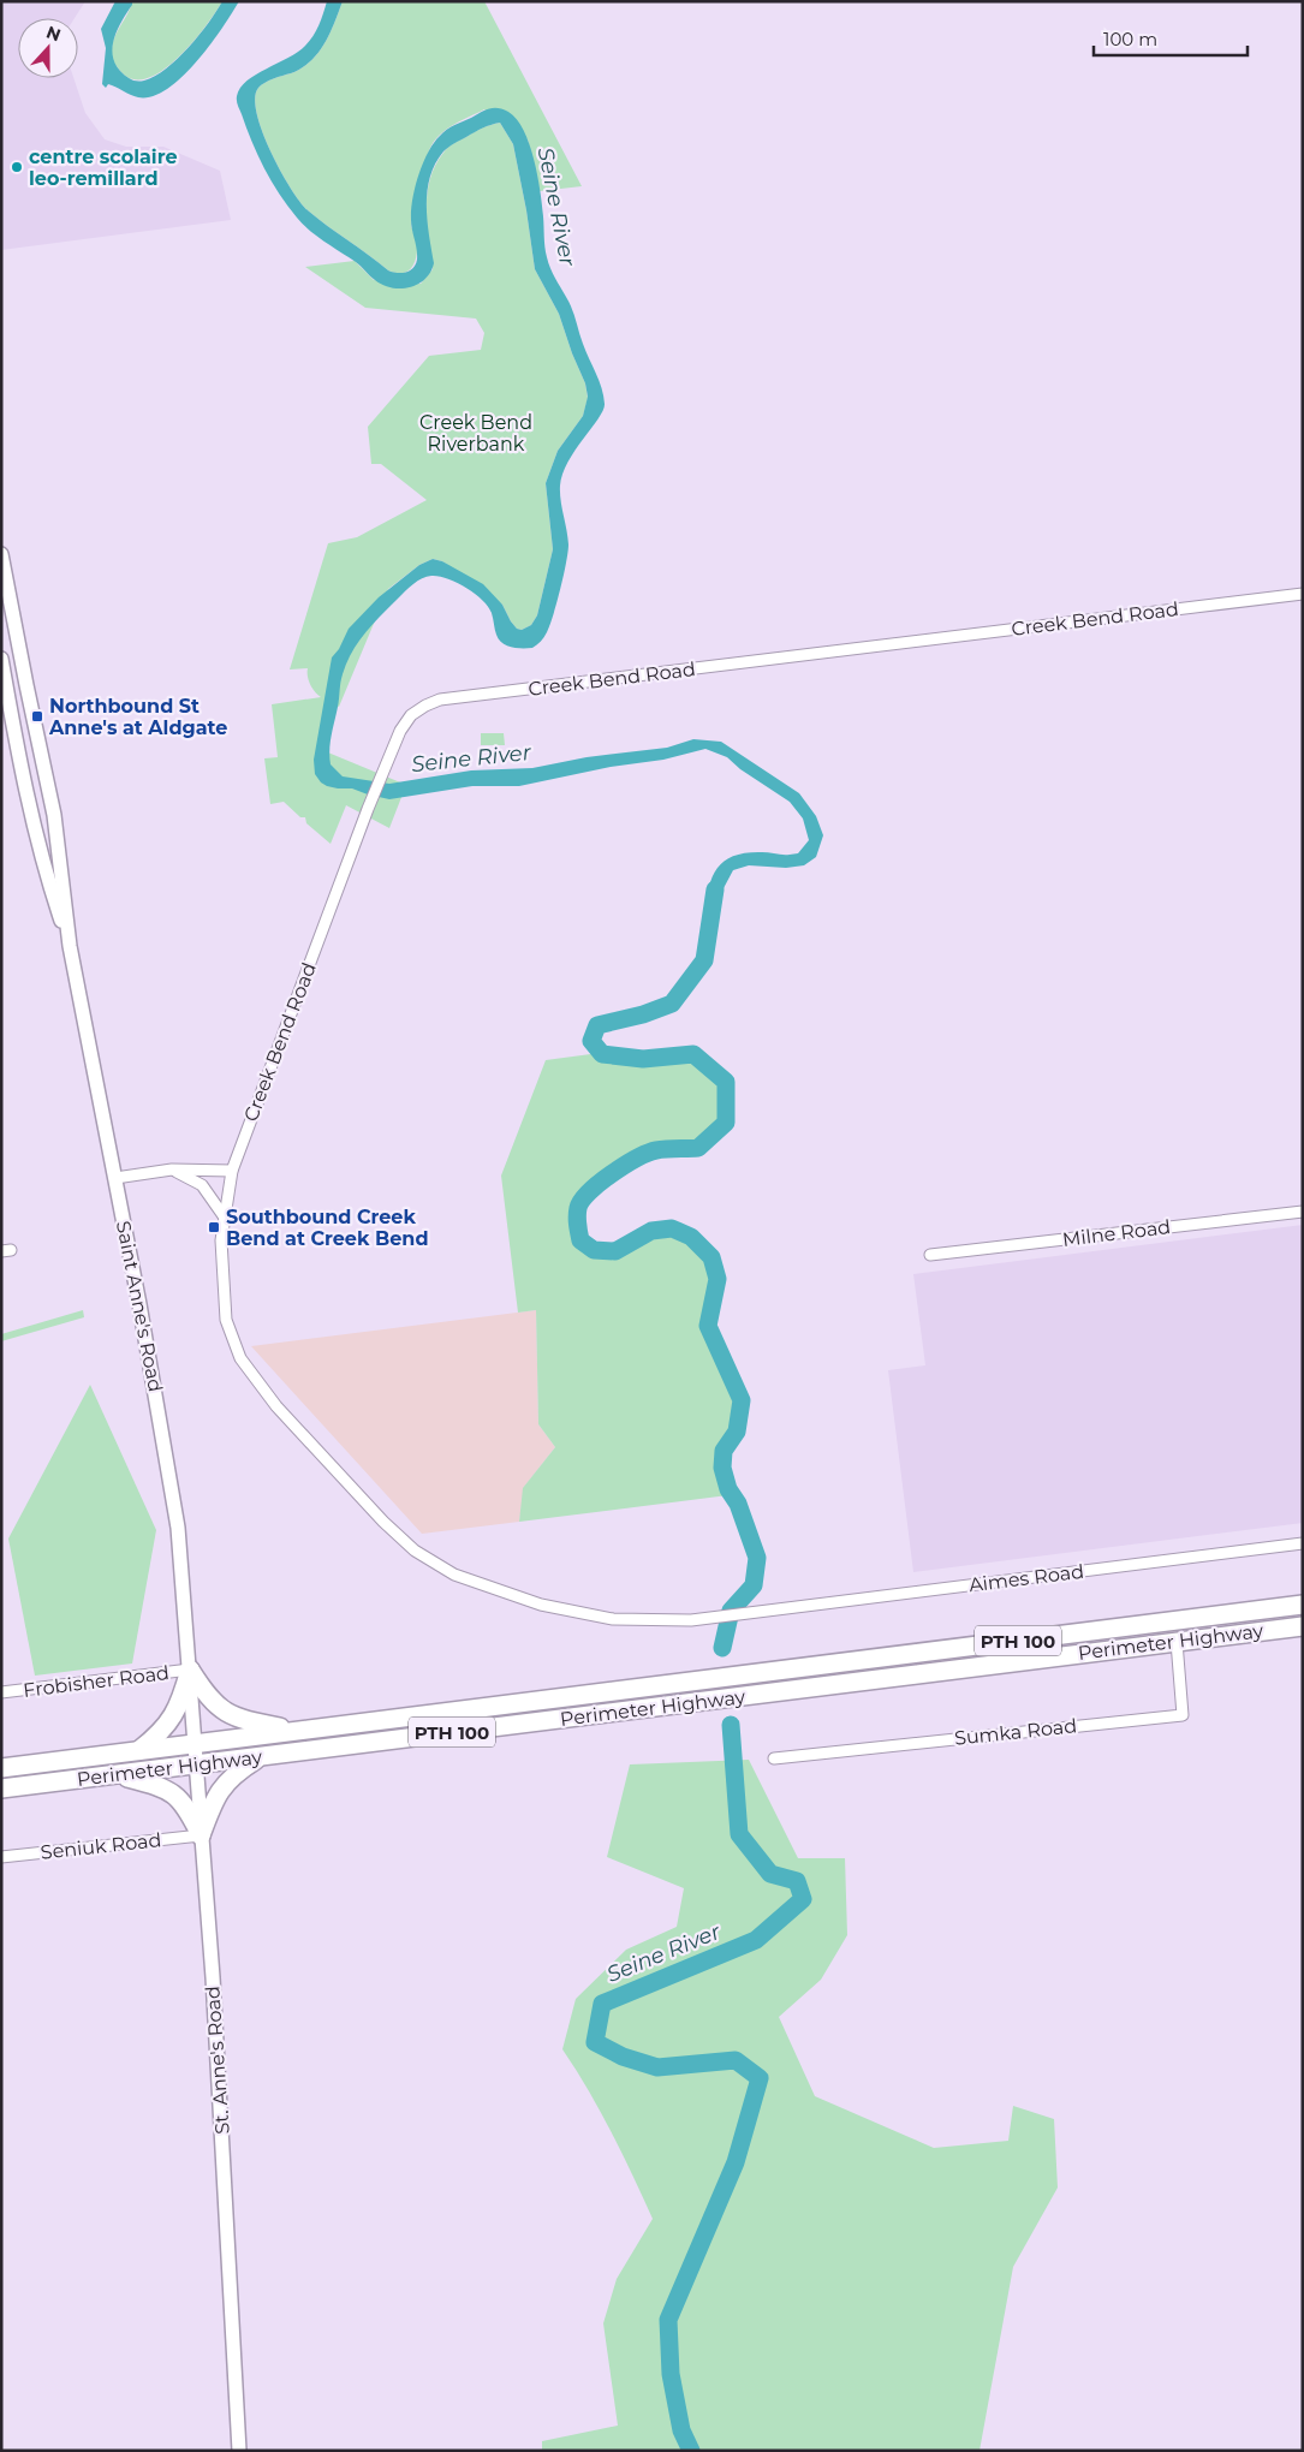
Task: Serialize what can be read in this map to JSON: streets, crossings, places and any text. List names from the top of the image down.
{
  "streets": {
    "highway": ["PTH 100", "Perimeter Highway"],
    "main road": ["Saint Anne's Road", "St. Anne's Road"],
    "street": [
      "Creek Bend Road",
      "Milne Road",
      "Aimes Road",
      "Frobisher Road",
      "Sumka Road",
      "Seniuk Road"
    ]
  },
  "crossings": [
    ["Creek Bend Road", "Aimes Road"],
    ["Saint Anne's Road", "Frobisher Road"],
    ["Saint Anne's Road", "St. Anne's Road"],
    ["Perimeter Highway", "Sumka Road"],
    ["Perimeter Highway", "St. Anne's Road"],
    ["Frobisher Road", "St. Anne's Road"],
    ["Seniuk Road", "St. Anne's Road"]
  ],
  "water": ["Seine River"],
  "parks": ["Creek Bend Riverbank"],
  "places": {
    "other": ["centre scolaire leo-remillard"],
    "transit": ["Northbound St Anne's at Aldgate", "Southbound Creek Bend at Creek Bend"]
  },
  "scale_bar": "100 m",
  "north": "top"
}
